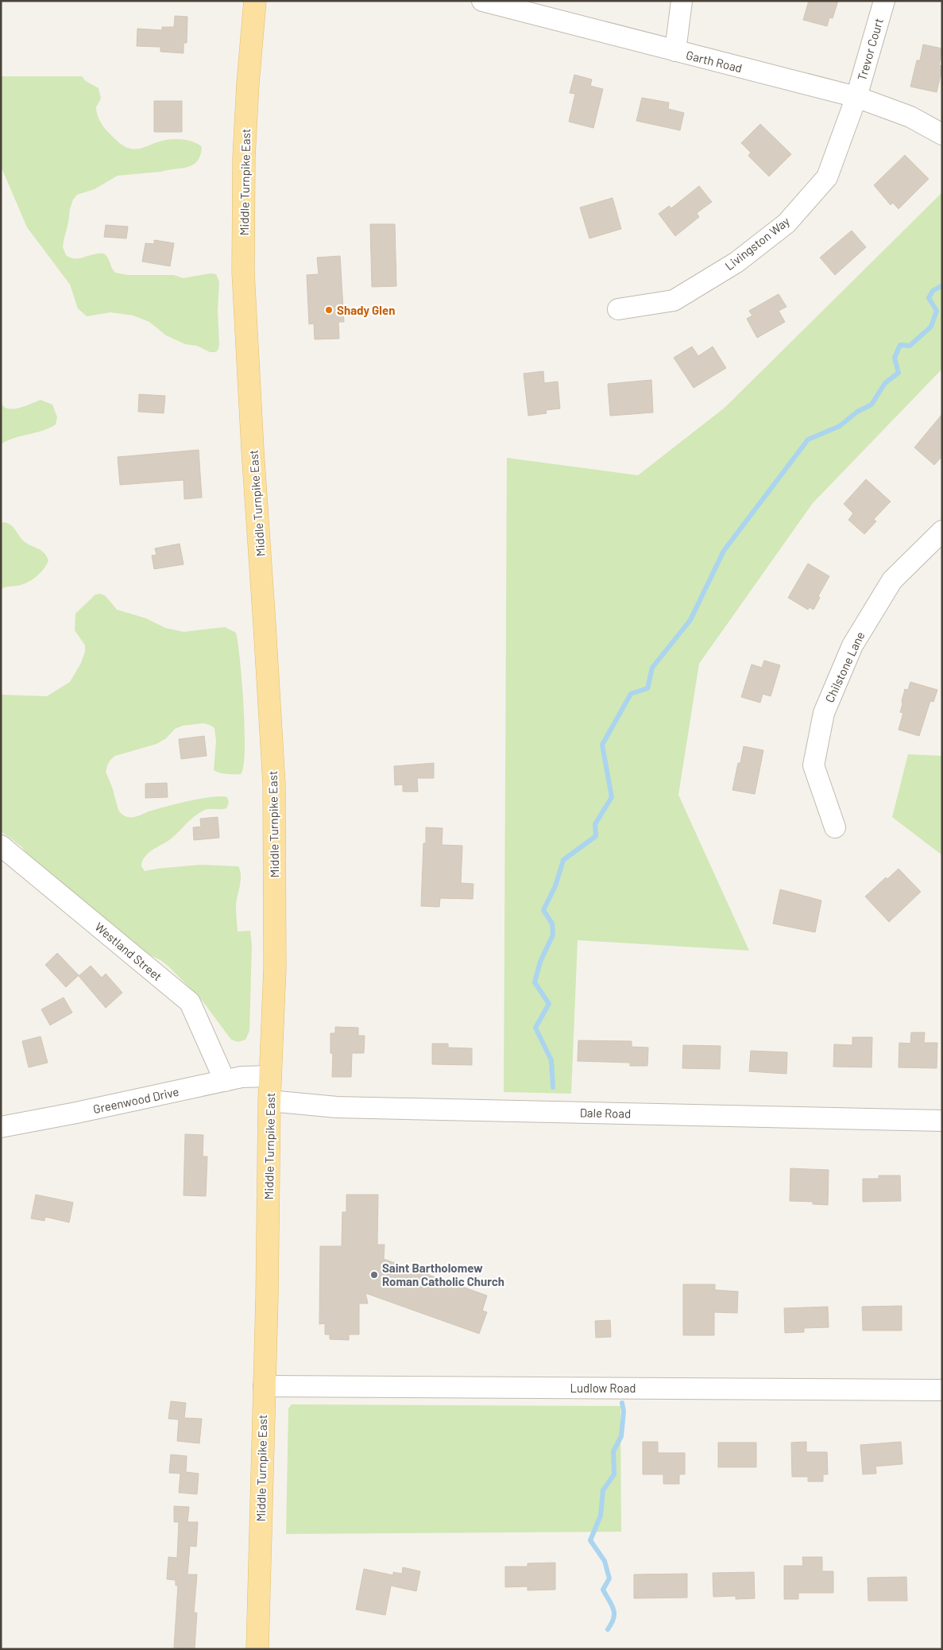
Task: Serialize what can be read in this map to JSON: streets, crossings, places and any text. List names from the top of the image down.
{
  "streets": {
    "main road": ["Middle Turnpike East"],
    "street": [
      "Trevor Court",
      "Garth Road",
      "Livingston Way",
      "Chilstone Lane",
      "Westland Street",
      "Greenwood Drive",
      "Dale Road",
      "Ludlow Road"
    ]
  },
  "crossings": [
    ["Trevor Court", "Garth Road"],
    ["Trevor Court", "Livingston Way"],
    ["Garth Road", "Livingston Way"],
    ["Middle Turnpike East", "Greenwood Drive"],
    ["Middle Turnpike East", "Dale Road"],
    ["Middle Turnpike East", "Ludlow Road"],
    ["Westland Street", "Greenwood Drive"]
  ],
  "places": ["Shady Glen", "Saint Bartholomew Roman Catholic Church"]
}
